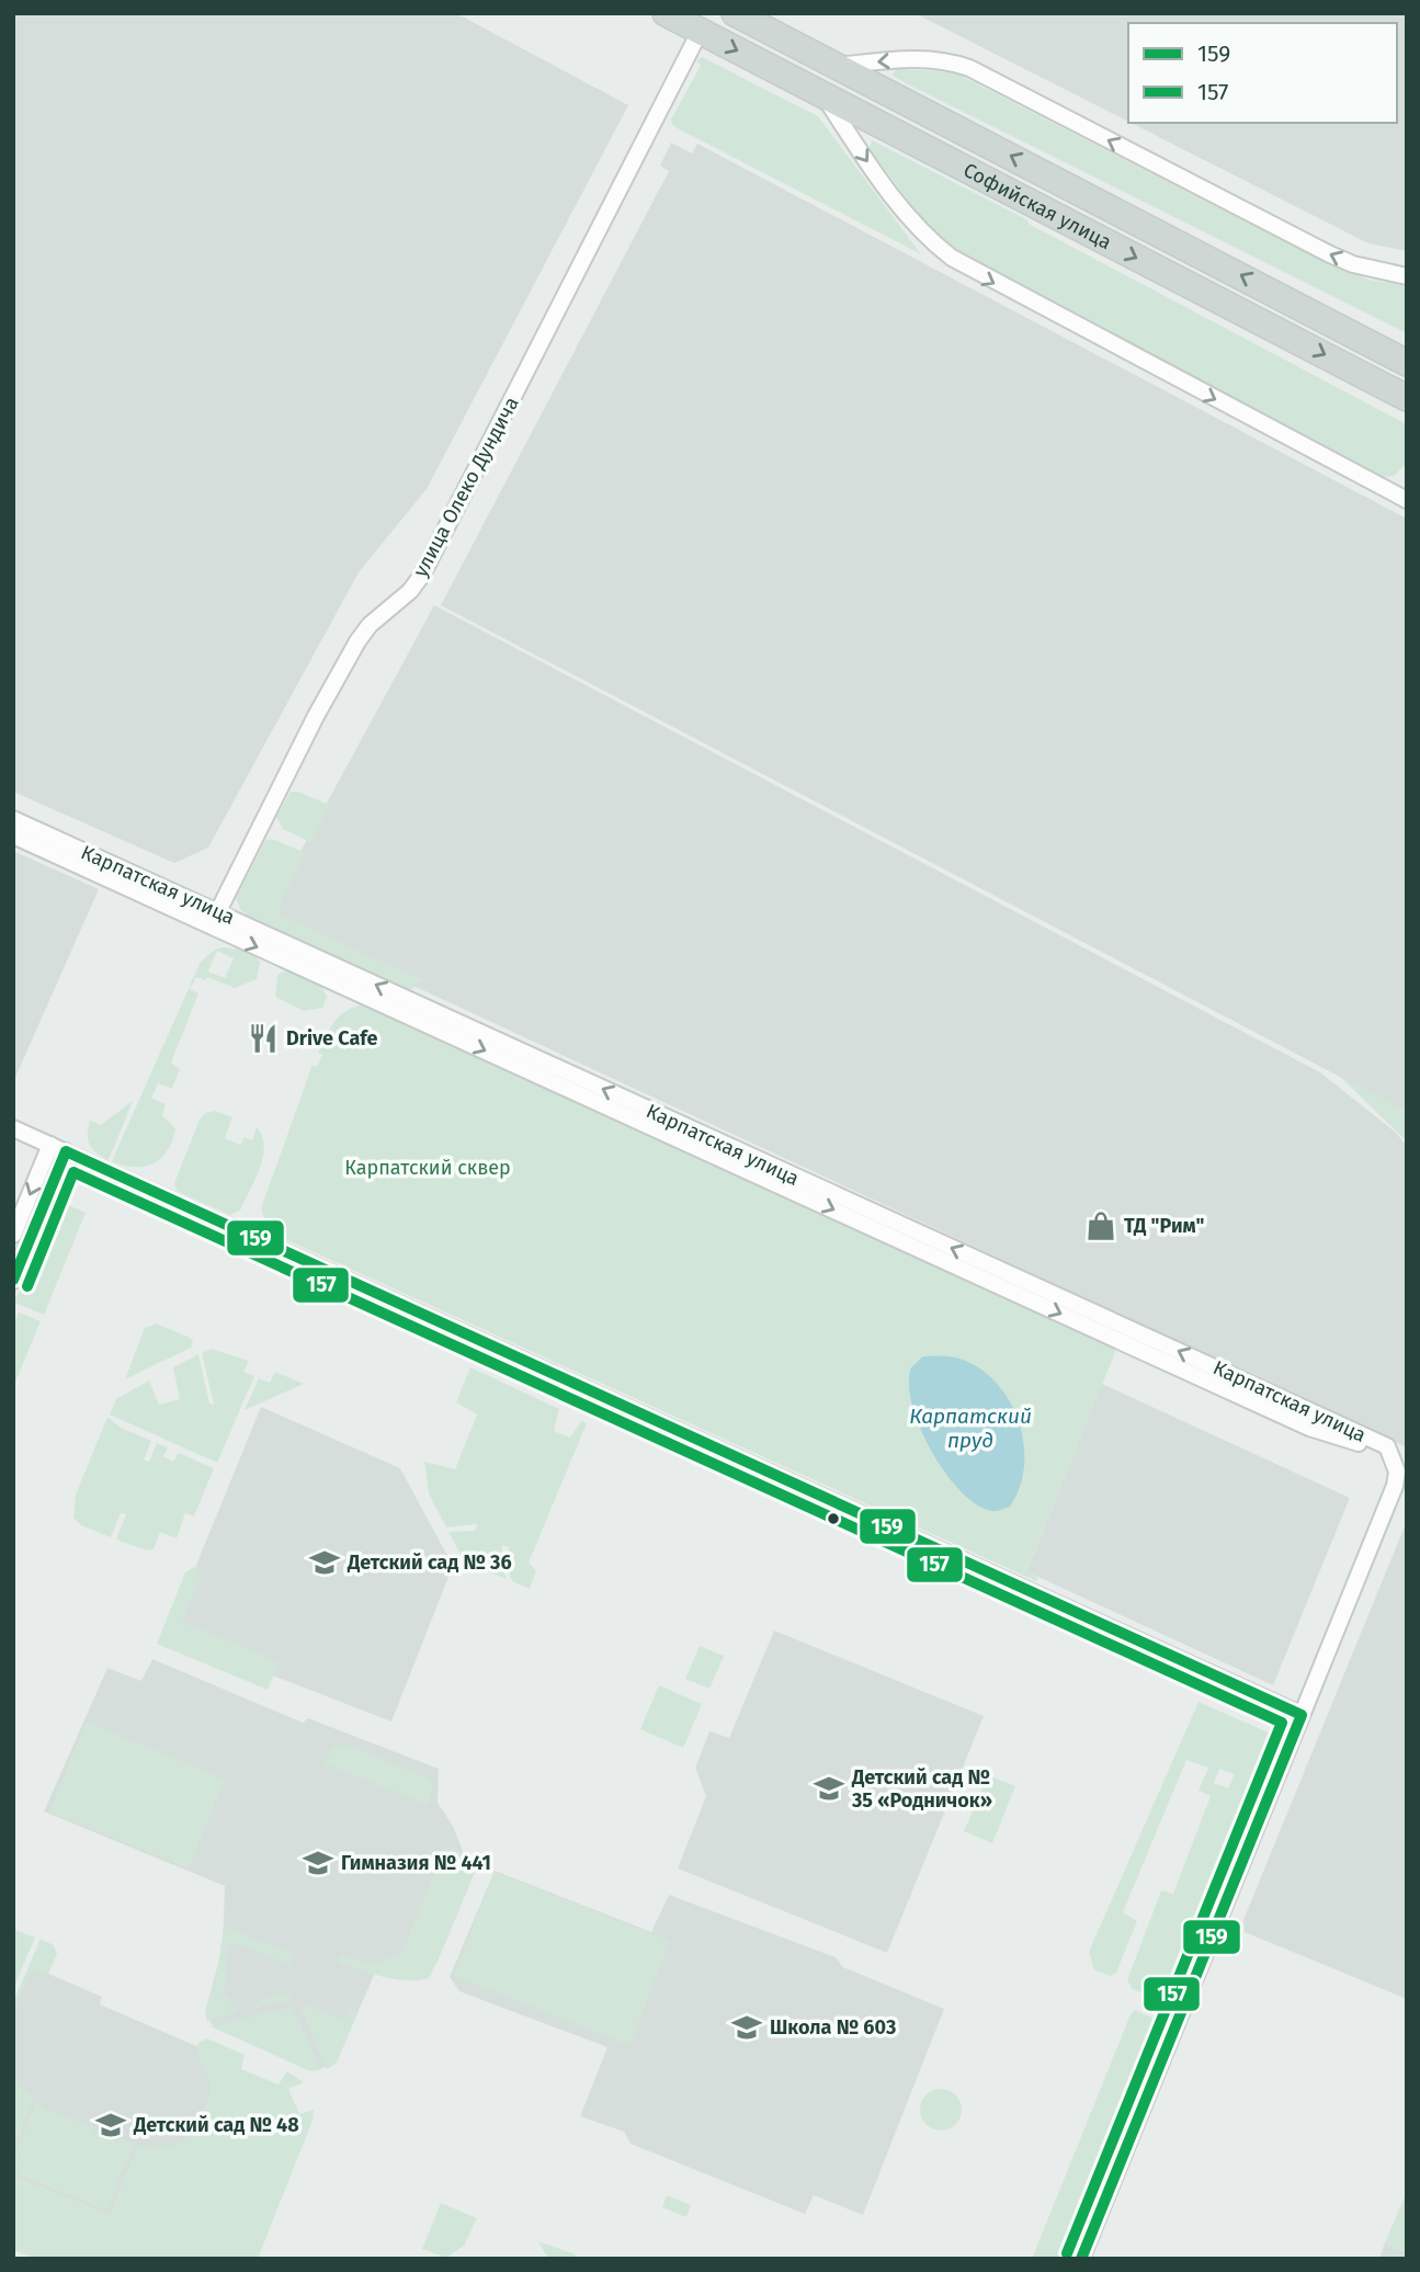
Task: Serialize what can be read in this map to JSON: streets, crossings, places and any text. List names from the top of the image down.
{
  "streets": {
    "main road": ["Софийская улица"],
    "street": ["улица Олеко Дундича", "Карпатская улица"]
  },
  "crossings": [
    ["Софийская улица", "улица Олеко Дундича"],
    ["улица Олеко Дундича", "Карпатская улица"]
  ],
  "water": ["Карпатский пруд"],
  "parks": ["Карпатский сквер"],
  "places": {
    "restaurant": ["Drive Cafe"],
    "shop": ["ТД \"Рим\""],
    "school or university": [
      "Детский сад № 36",
      "Детский сад № 35 «Родничок»",
      "Гимназия № 441",
      "Школа № 603",
      "Детский сад № 48"
    ]
  },
  "lines": ["transit line 159", "transit line 157"],
  "legend": ["159", "157"]
}
